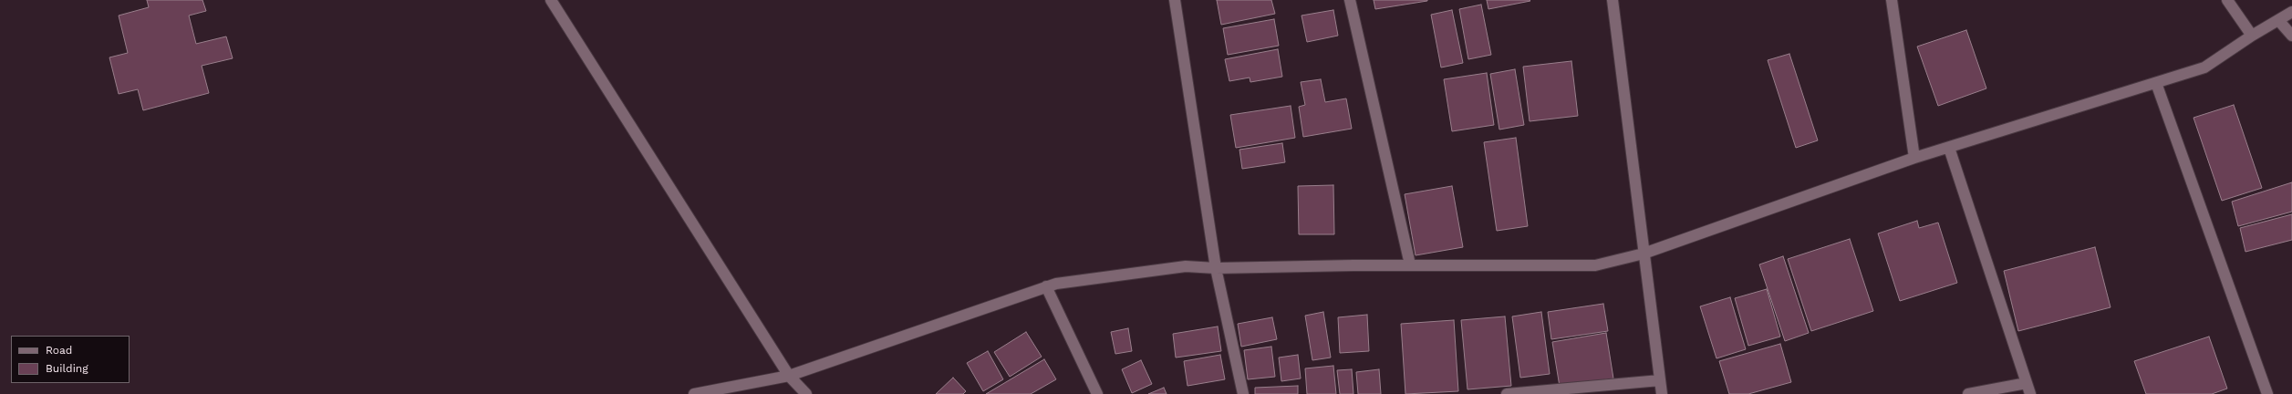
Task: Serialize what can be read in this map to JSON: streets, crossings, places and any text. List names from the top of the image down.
{
  "legend": ["Road", "Building"]
}
